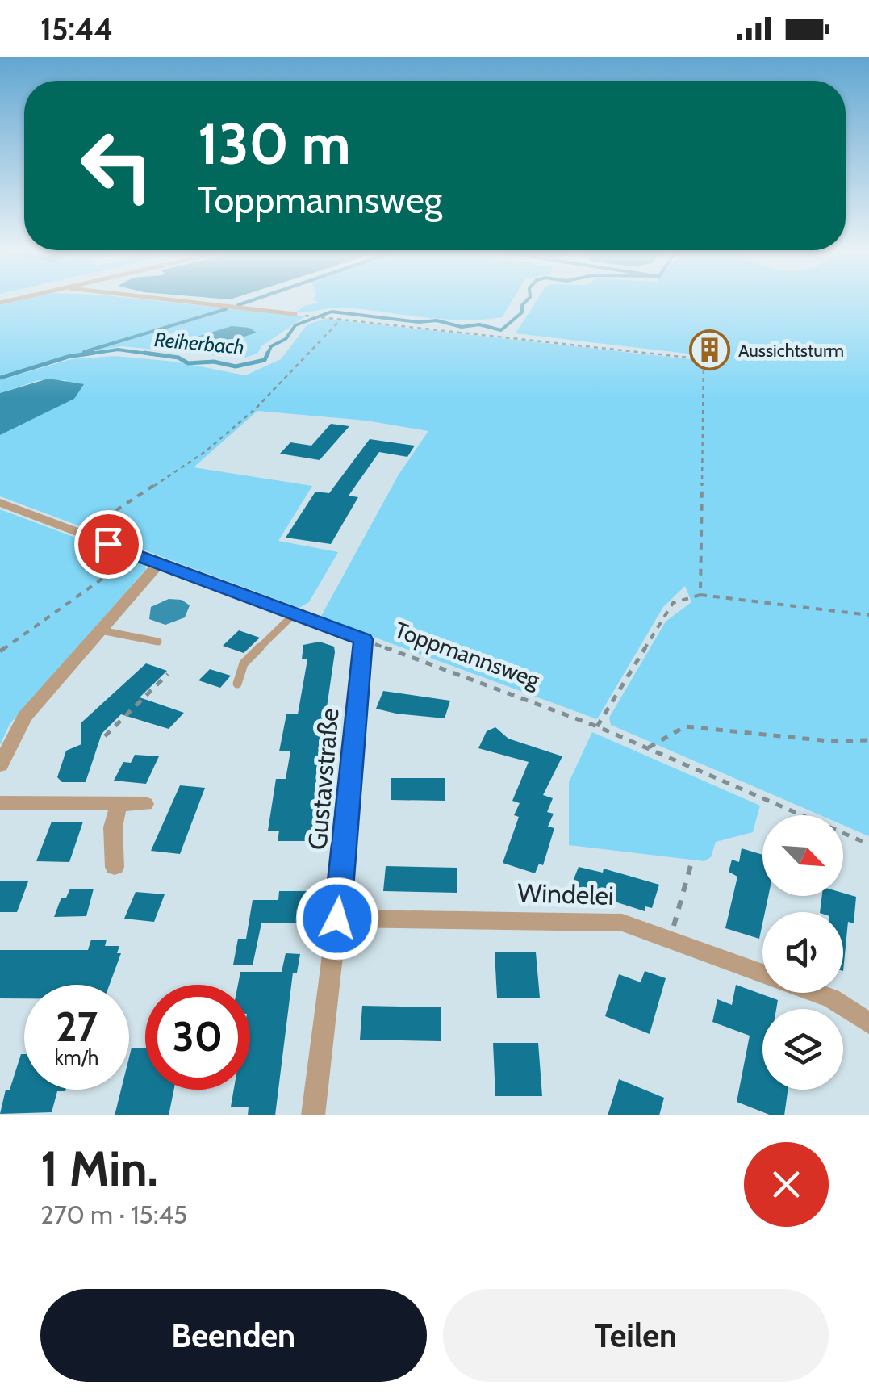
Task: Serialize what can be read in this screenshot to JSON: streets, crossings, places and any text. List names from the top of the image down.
{
  "streets": {
    "street": ["Toppmannsweg", "Gustavstraße", "Windelei"]
  },
  "crossings": [
    ["Toppmannsweg", "Gustavstraße"],
    ["Gustavstraße", "Windelei"]
  ],
  "water": ["Reiherbach"],
  "places": {
    "building": ["Aussichtsturm"]
  },
  "north": "bottom right",
  "page": {
    "status": "15:44",
    "turn": ["130 m", "Toppmannsweg"],
    "speed": "27 km/h",
    "limit": "30",
    "heading": ["1 Min.", "270 m · 15:45"],
    "buttons": ["Beenden", "Teilen"]
  }
}
